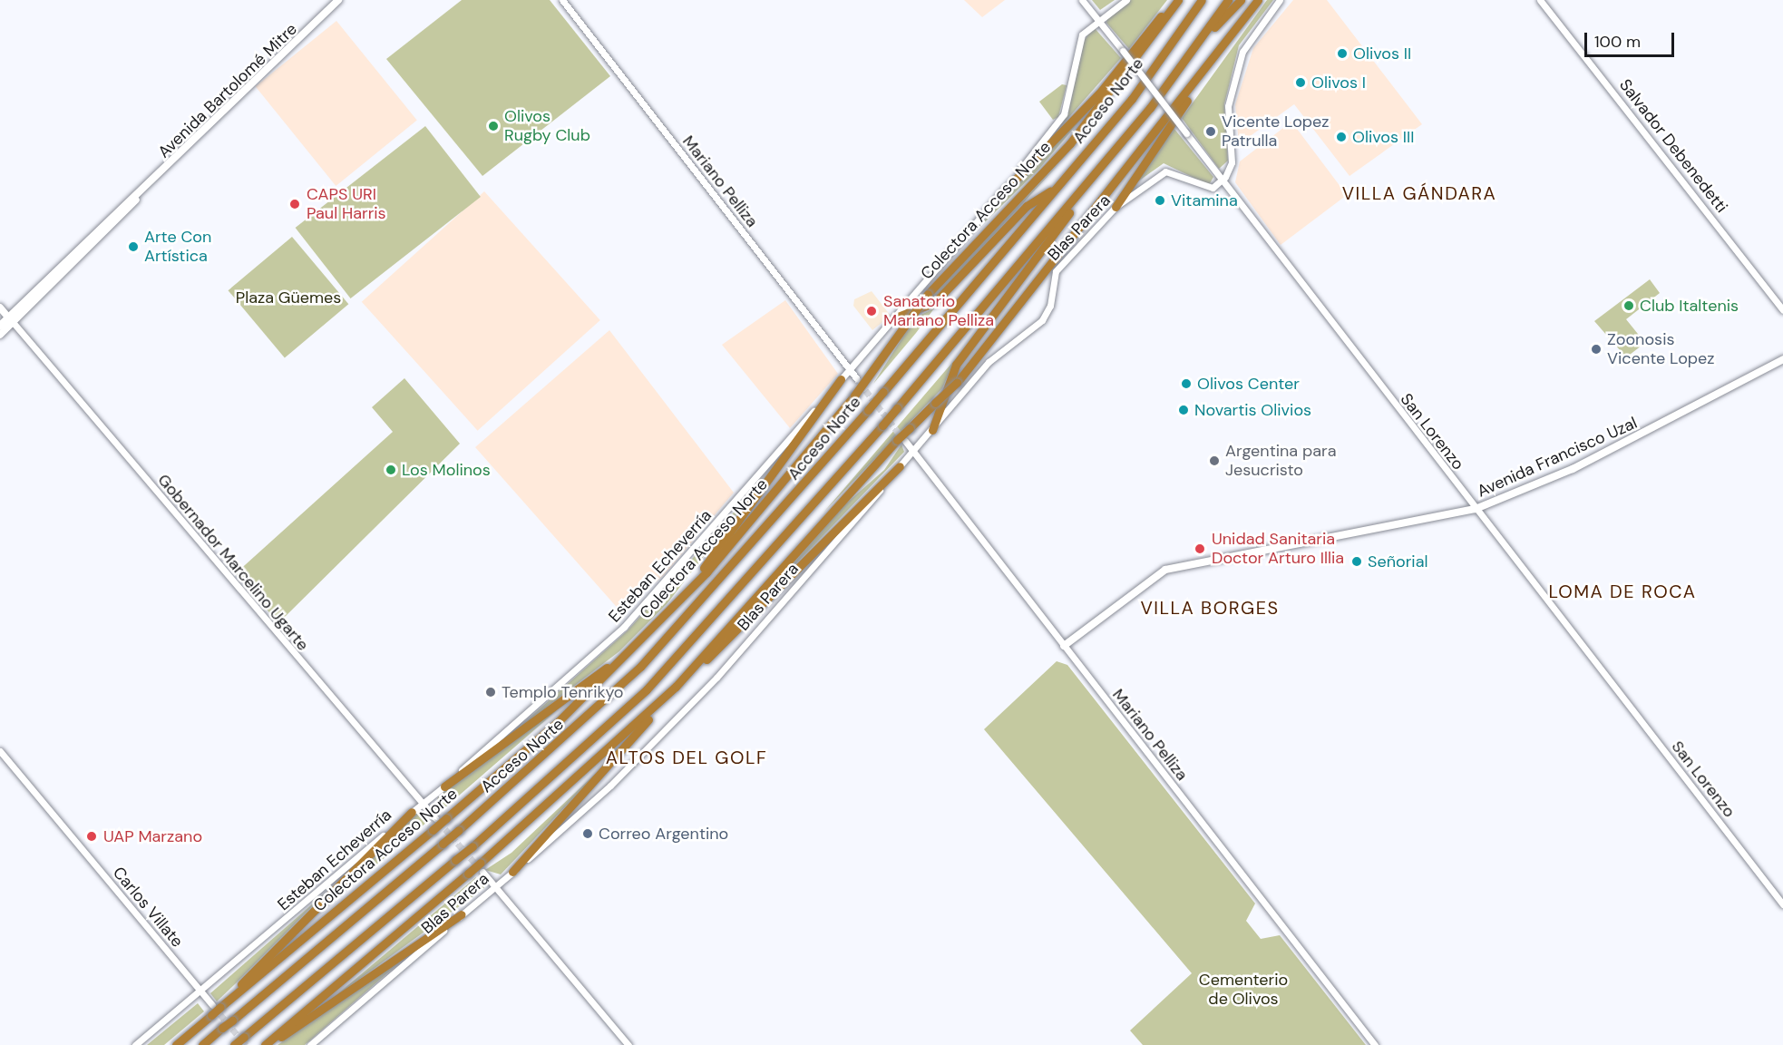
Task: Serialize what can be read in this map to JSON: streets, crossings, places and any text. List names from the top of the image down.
{
  "streets": {
    "highway": ["Acceso Norte", "Colectora Acceso Norte"],
    "main road": ["Avenida Bartolomé Mitre", "Avenida Francisco Uzal"],
    "street": [
      "Salvador Debenedetti",
      "Mariano Pelliza",
      "Blas Parera",
      "San Lorenzo",
      "Gobernador Marcelino Ugarte",
      "Esteban Echeverría",
      "Carlos Villate"
    ]
  },
  "crossings": [
    ["Avenida Bartolomé Mitre", "Gobernador Marcelino Ugarte"],
    ["Mariano Pelliza", "Blas Parera"],
    ["Mariano Pelliza", "Avenida Francisco Uzal"],
    ["Mariano Pelliza", "Esteban Echeverría"],
    ["Colectora Acceso Norte", "Carlos Villate"],
    ["Blas Parera", "San Lorenzo"],
    ["San Lorenzo", "Avenida Francisco Uzal"],
    ["San Lorenzo", "Esteban Echeverría"],
    ["Gobernador Marcelino Ugarte", "Esteban Echeverría"],
    ["Esteban Echeverría", "Carlos Villate"]
  ],
  "districts": [
    "VILLA GÁNDARA",
    "LOMA DE ROCA",
    "VILLA BORGES",
    "ALTOS DEL GOLF"
  ],
  "parks": ["Plaza Güemes", "Cementerio de Olivos"],
  "places": [
    "Olivos II",
    "Olivos I",
    "Olivos Rugby Club",
    "Vicente Lopez Patrulla",
    "Olivos III",
    "Vitamina",
    "CAPS URI Paul Harris",
    "Arte Con Artística",
    "Club Italtenis",
    "Sanatorio Mariano Pelliza",
    "Zoonosis Vicente Lopez",
    "Olivos Center",
    "Novartis Olivios",
    "Argentina para Jesucristo",
    "Los Molinos",
    "Unidad Sanitaria Doctor Arturo Illia",
    "Señorial",
    "Templo Tenrikyo",
    "Correo Argentino",
    "UAP Marzano"
  ],
  "scale_bar": "100 m"
}
